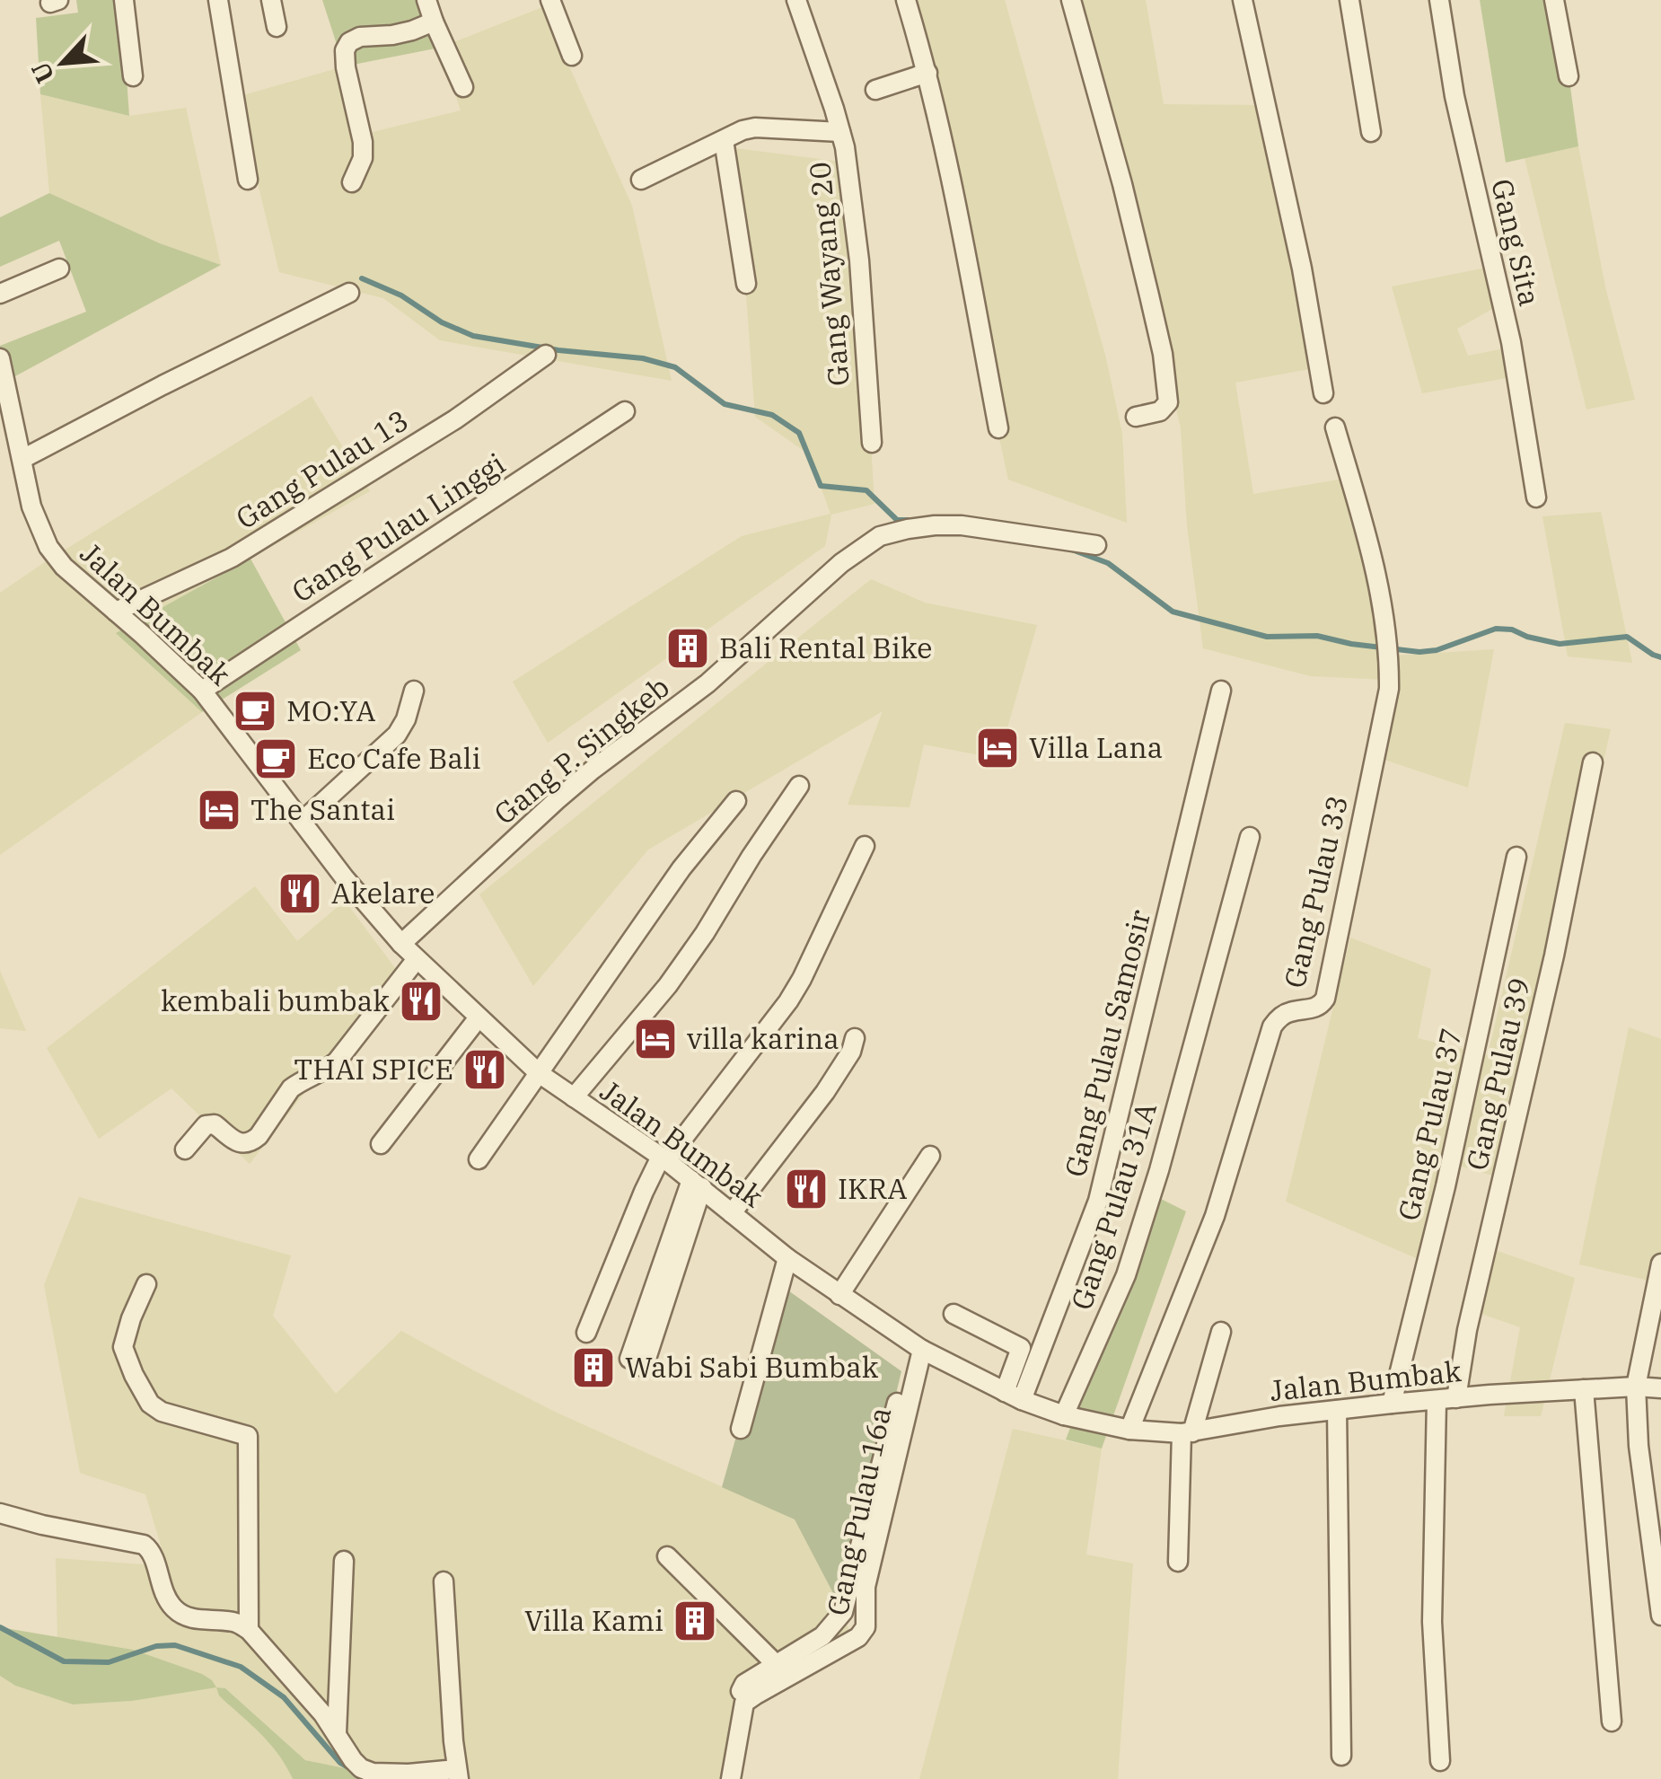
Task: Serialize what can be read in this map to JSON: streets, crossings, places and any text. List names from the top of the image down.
{
  "streets": {
    "street": [
      "Gang Sita",
      "Gang Wayang 20",
      "Gang Pulau 13",
      "Gang Pulau Linggi",
      "Jalan Bumbak",
      "Gang P. Singkeb",
      "Gang Pulau 33",
      "Gang Pulau Samosir",
      "Gang Pulau 39",
      "Gang Pulau 37",
      "Gang Pulau 31A",
      "Gang Pulau 16a"
    ]
  },
  "crossings": [
    ["Gang Pulau 13", "Jalan Bumbak"],
    ["Gang Pulau Linggi", "Jalan Bumbak"],
    ["Jalan Bumbak", "Gang P. Singkeb"],
    ["Jalan Bumbak", "Gang Pulau 33"],
    ["Jalan Bumbak", "Gang Pulau Samosir"],
    ["Jalan Bumbak", "Gang Pulau 39"],
    ["Jalan Bumbak", "Gang Pulau 37"],
    ["Jalan Bumbak", "Gang Pulau 31A"],
    ["Jalan Bumbak", "Gang Pulau 16a"]
  ],
  "places": {
    "building": ["Bali Rental Bike", "Wabi Sabi Bumbak", "Villa Kami"],
    "cafe": ["MO:YA", "Eco Cafe Bali"],
    "hotel": ["Villa Lana", "The Santai", "villa karina"],
    "restaurant": [
      "Akelare",
      "kembali bumbak",
      "THAI SPICE",
      "IKRA"
    ]
  },
  "north": "bottom left"
}
